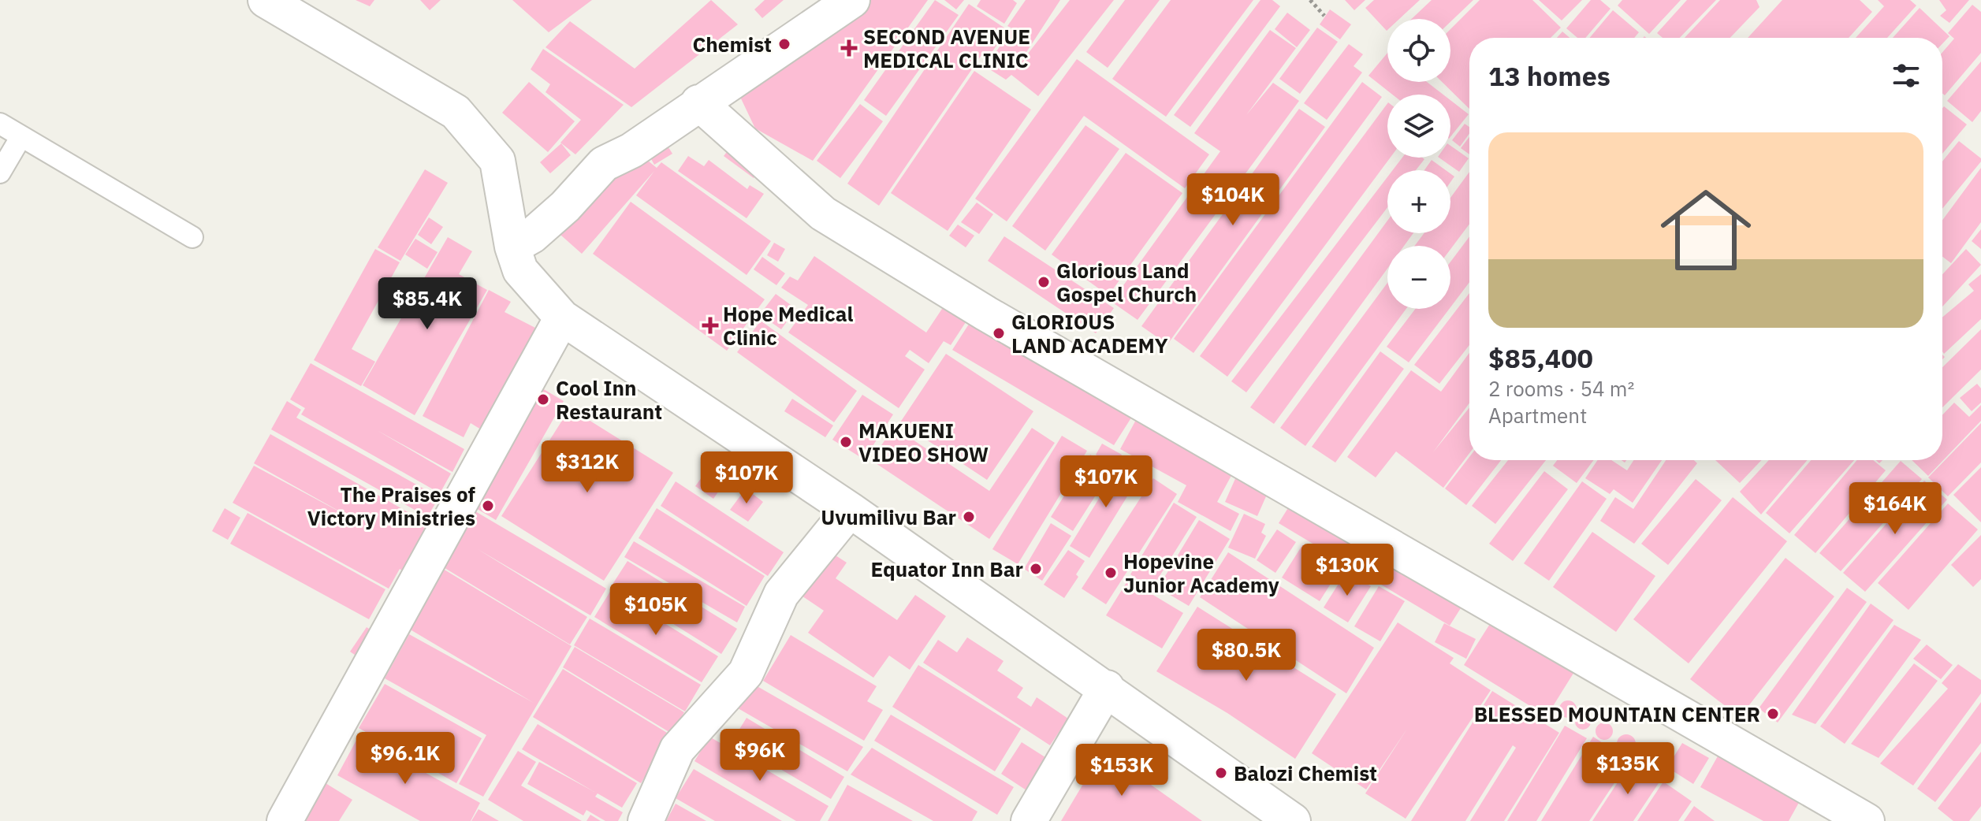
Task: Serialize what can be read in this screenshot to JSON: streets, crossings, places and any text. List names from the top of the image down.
{
  "places": {
    "other": [
      "Chemist",
      "Glorious Land Gospel Church",
      "GLORIOUS LAND ACADEMY",
      "Cool Inn Restaurant",
      "MAKUENI VIDEO SHOW",
      "The Praises of Victory Ministries",
      "Uvumilivu Bar",
      "Equator Inn Bar",
      "Hopevine Junior Academy",
      "BLESSED MOUNTAIN CENTER",
      "Balozi Chemist"
    ],
    "health": ["SECOND AVENUE MEDICAL CLINIC", "Hope Medical Clinic"]
  },
  "page": {
    "map_buttons": ["+", "−"],
    "heading": "13 homes",
    "list": [
      {
        "name": "$85,400",
        "note": "2 rooms · 54 m² · Apartment"
      }
    ],
    "price": [
      "$104K",
      "$85.4K",
      "$312K",
      "$107K",
      "$107K",
      "$164K",
      "$130K",
      "$105K",
      "$80.5K",
      "$96K",
      "$96.1K",
      "$135K",
      "$153K"
    ]
  }
}
